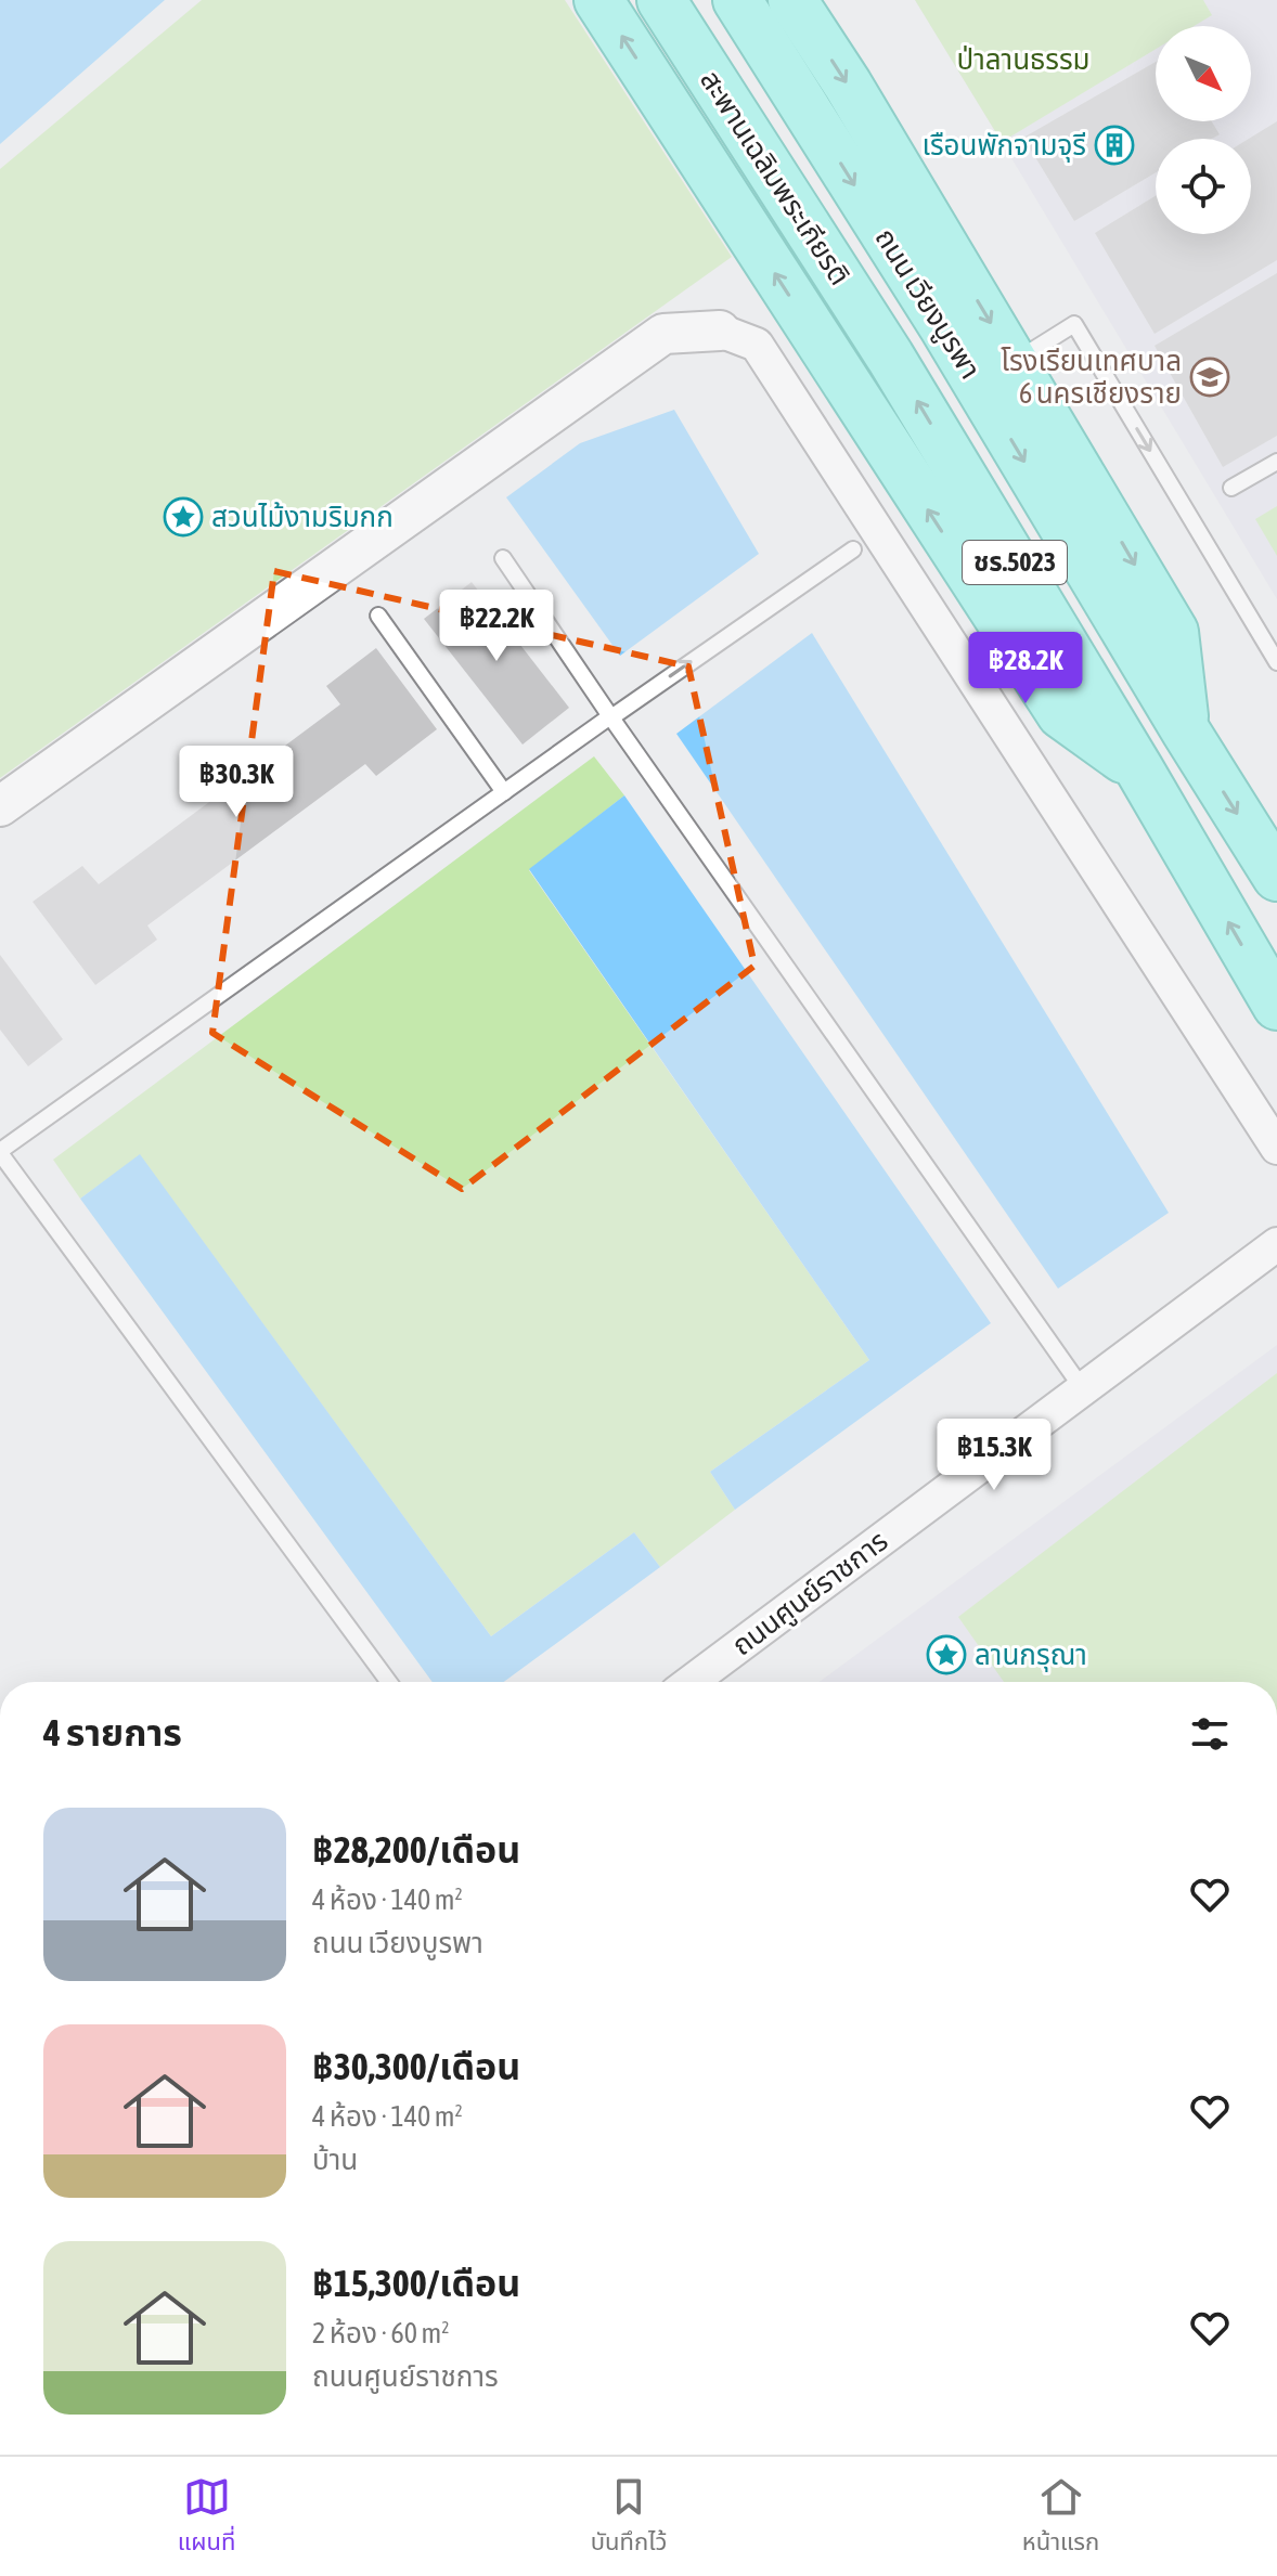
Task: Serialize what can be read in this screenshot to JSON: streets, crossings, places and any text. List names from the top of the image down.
{
  "streets": {
    "main road": ["สะพานเฉลิมพระเกียรติ", "ถนน เวียงบูรพา", "ชร.5023"],
    "street": ["ถนนศูนย์ราชการ"]
  },
  "crossings": [
    ["สะพานเฉลิมพระเกียรติ", "ชร.5023"]
  ],
  "parks": ["ป่าลานธรรม"],
  "places": {
    "building": ["เรือนพักจามจุรี"],
    "school or university": ["โรงเรียนเทศบาล 6 นครเชียงราย"],
    "place": ["สวนไม้งามริมกก", "ลานกรุณา"]
  },
  "north": "bottom right",
  "page": {
    "price": [
      "฿22.2K",
      "฿28.2K",
      "฿30.3K",
      "฿15.3K"
    ],
    "heading": "4 รายการ",
    "list": [
      {
        "name": "฿28,200/เดือน",
        "note": "4 ห้อง · 140 m² · ถนน เวียงบูรพา"
      },
      {
        "name": "฿30,300/เดือน",
        "note": "4 ห้อง · 140 m² · บ้าน"
      },
      {
        "name": "฿15,300/เดือน",
        "note": "2 ห้อง · 60 m² · ถนนศูนย์ราชการ"
      }
    ],
    "tabs": ["แผนที่", "บันทึกไว้", "หน้าแรก"]
  }
}
